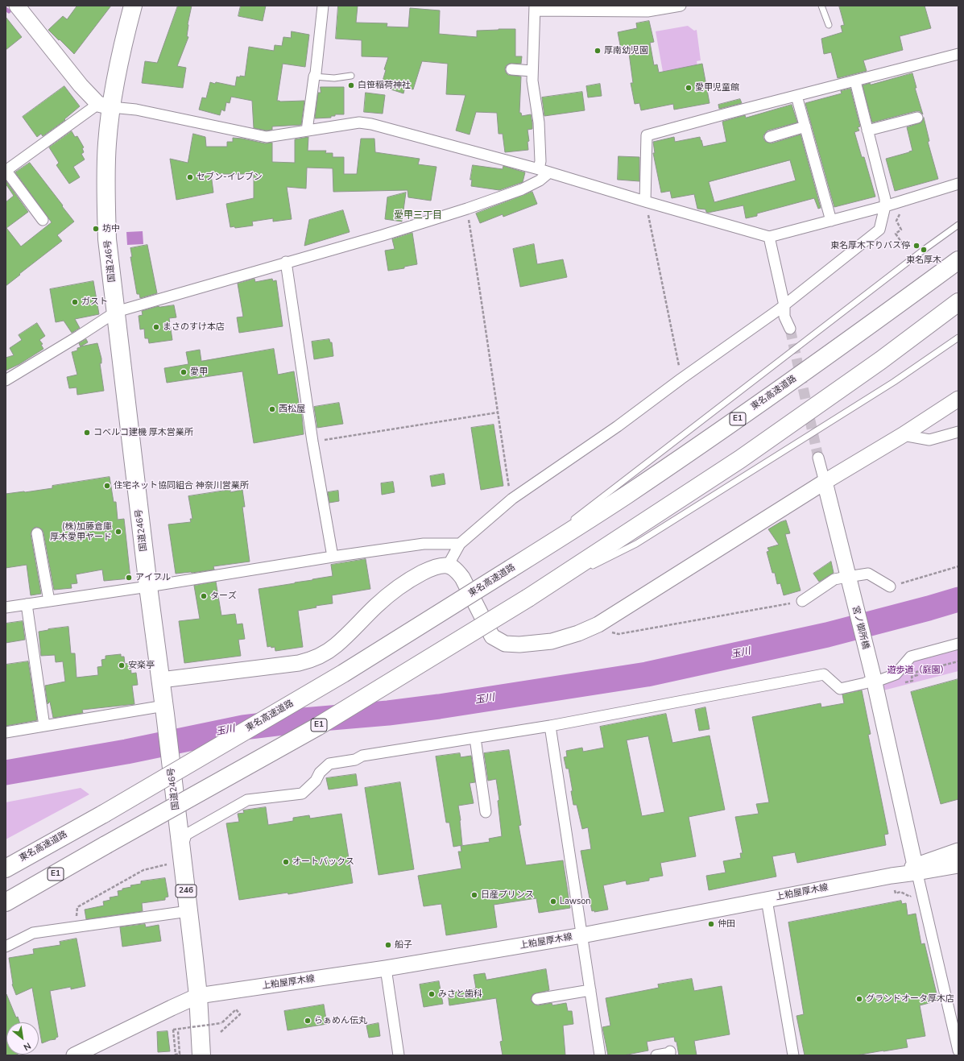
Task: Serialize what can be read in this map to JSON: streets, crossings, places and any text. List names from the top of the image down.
{
  "streets": {
    "highway": [
      "国道246号",
      "東名高速道路",
      "E1",
      "246"
    ],
    "street": ["宮ノ御所橋", "上粕屋厚木線"]
  },
  "crossings": [
    ["国道246号", "上粕屋厚木線"],
    ["宮ノ御所橋", "上粕屋厚木線"]
  ],
  "districts": ["愛甲三丁目"],
  "water": ["玉川"],
  "parks": ["遊歩道（庭園）"],
  "places": [
    "厚南幼児園",
    "白笹稲荷神社",
    "愛甲児童館",
    "セブン-イレブン",
    "坊中",
    "東名厚木下りバス停",
    "東名厚木",
    "ガスト",
    "まさのすけ本店",
    "愛甲",
    "西松屋",
    "コベルコ建機 厚木営業所",
    "住宅ネット協同組合 神奈川営業所",
    "(株)加藤倉庫 厚木愛甲ヤード",
    "アイフル",
    "ターズ",
    "安楽亭",
    "オートバックス",
    "日産プリンス",
    "Lawson",
    "仲田",
    "船子",
    "みさと歯科",
    "グランドオータ厚木店",
    "らぁめん伝丸"
  ],
  "north": "bottom right"
}
